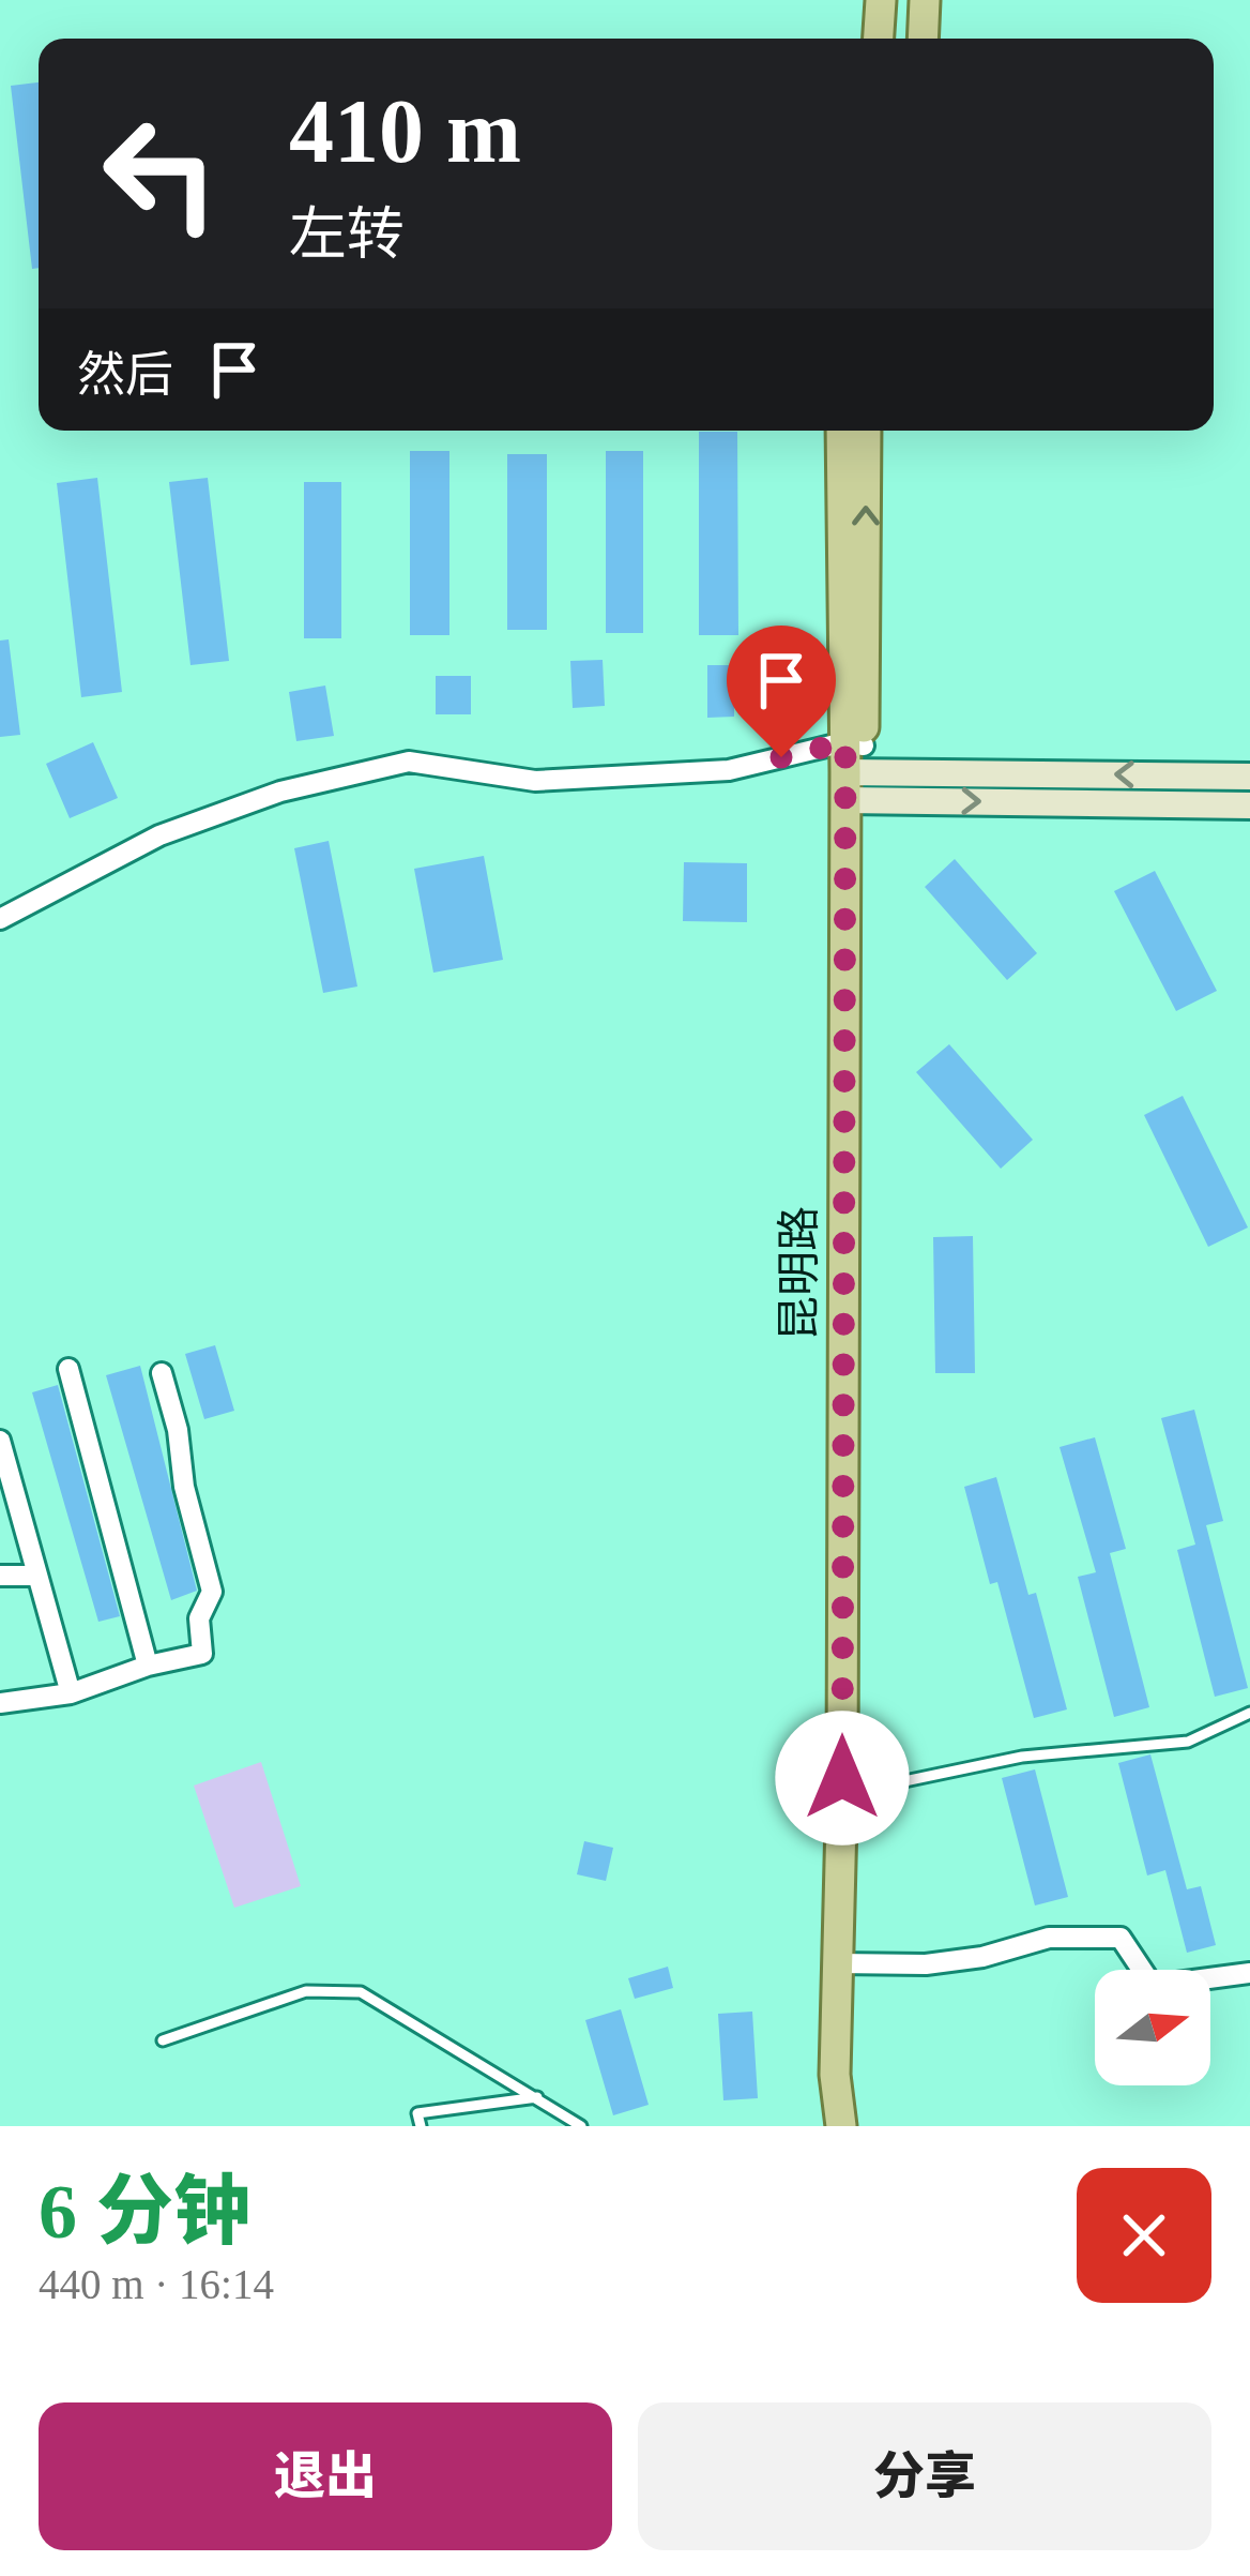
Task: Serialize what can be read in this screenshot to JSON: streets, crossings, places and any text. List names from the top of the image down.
{
  "streets": {
    "main road": ["昆明路"]
  },
  "north": "right",
  "page": {
    "turn": ["410 m", "左转"],
    "then": "然后",
    "heading": ["6 分钟", "440 m · 16:14"],
    "buttons": ["退出", "分享"]
  }
}
